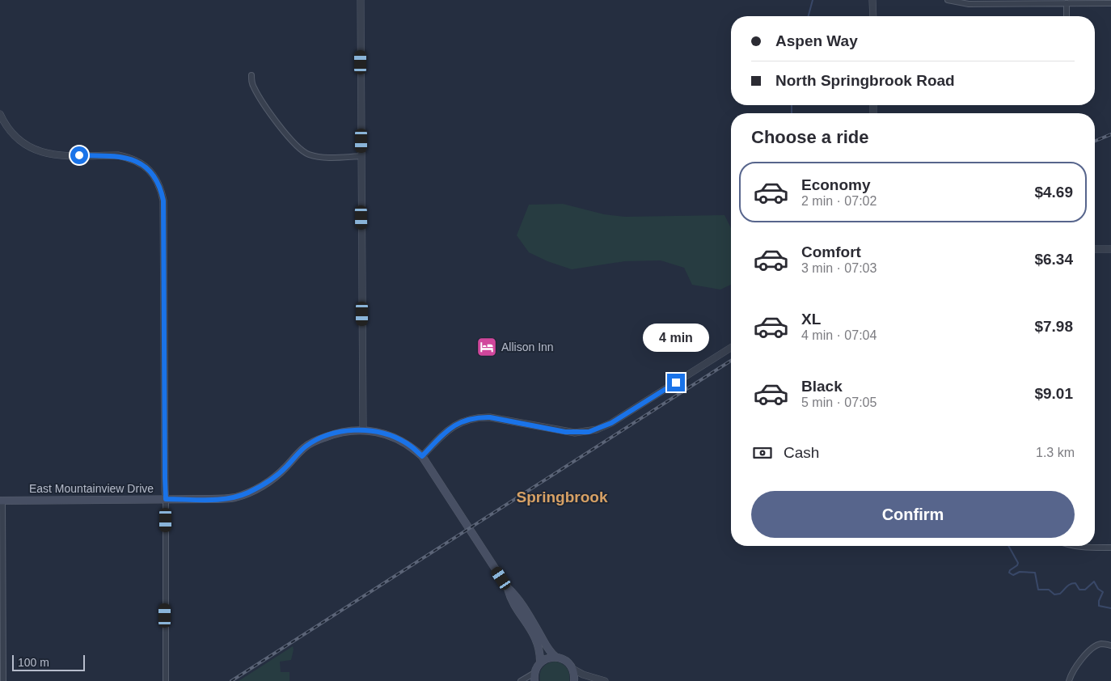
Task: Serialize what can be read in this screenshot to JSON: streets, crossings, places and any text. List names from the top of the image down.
{
  "streets": {
    "main road": ["East Mountainview Drive"]
  },
  "districts": ["Springbrook"],
  "places": {
    "hotel": ["Allison Inn"]
  },
  "scale_bar": "100 m",
  "page": {
    "banner": ["Aspen Way", "North Springbrook Road"],
    "heading": "Choose a ride",
    "list": [
      {
        "name": "Economy",
        "note": "2 min · 07:02",
        "value": "$4.69"
      },
      {
        "name": "Comfort",
        "note": "3 min · 07:03",
        "value": "$6.34"
      },
      {
        "name": "XL",
        "note": "4 min · 07:04",
        "value": "$7.98"
      },
      {
        "name": "Black",
        "note": "5 min · 07:05",
        "value": "$9.01"
      }
    ],
    "bubble": "4 min",
    "pay": ["Cash", "1.3 km"],
    "buttons": "Confirm",
    "scale": "100 m"
  }
}
